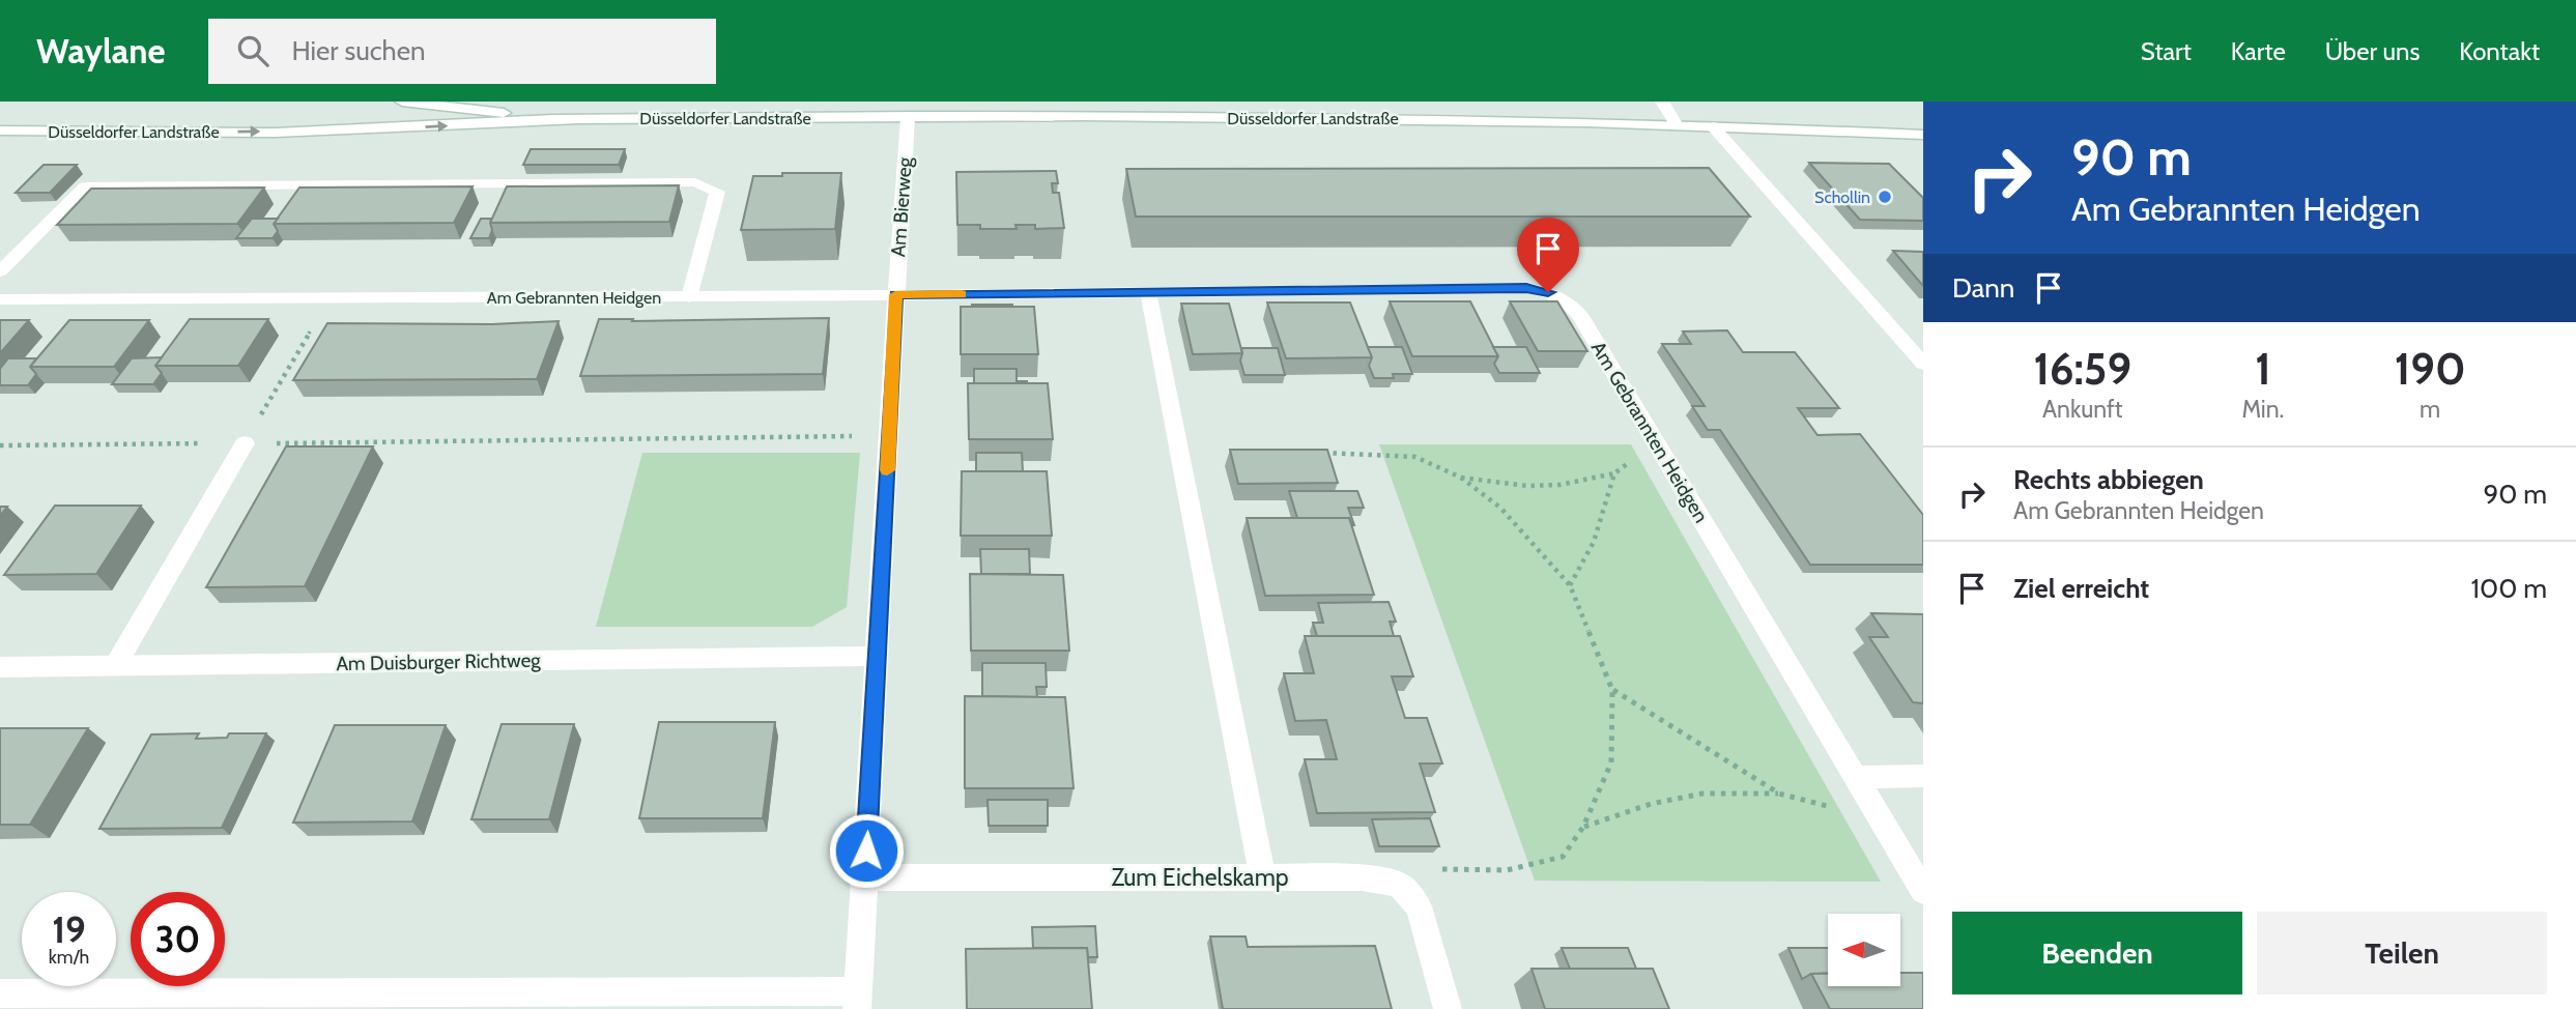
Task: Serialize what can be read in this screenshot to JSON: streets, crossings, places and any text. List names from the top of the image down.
{
  "streets": {
    "street": [
      "Düsseldorfer Landstraße",
      "Am Bierweg",
      "Am Gebrannten Heidgen",
      "Am Duisburger Richtweg",
      "Zum Eichelskamp"
    ]
  },
  "crossings": [
    ["Düsseldorfer Landstraße", "Am Bierweg"],
    ["Am Bierweg", "Am Gebrannten Heidgen"],
    ["Am Bierweg", "Am Duisburger Richtweg"],
    ["Am Bierweg", "Zum Eichelskamp"]
  ],
  "places": ["Schollin"],
  "north": "left",
  "page": {
    "header": "Waylane",
    "search": "Hier suchen",
    "nav": [
      "Start",
      "Karte",
      "Über uns",
      "Kontakt"
    ],
    "turn": ["90 m", "Am Gebrannten Heidgen"],
    "then": "Dann",
    "eta": [
      "16:59",
      "Ankunft",
      "1",
      "Min.",
      "190",
      "m"
    ],
    "list": [
      {
        "name": "Rechts abbiegen",
        "note": "Am Gebrannten Heidgen",
        "value": "90 m"
      },
      {
        "name": "Ziel erreicht",
        "value": "100 m"
      }
    ],
    "speed": "19 km/h",
    "limit": "30",
    "buttons": ["Beenden", "Teilen"]
  }
}
